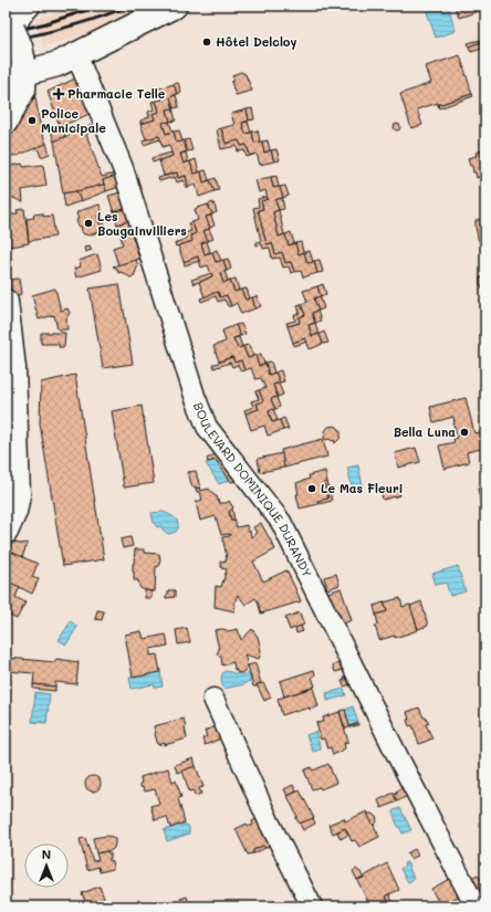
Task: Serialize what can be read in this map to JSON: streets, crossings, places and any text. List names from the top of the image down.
{
  "streets": {
    "street": ["BOULEVARD DOMINIQUE DURANDY"]
  },
  "places": {
    "other": [
      "Hôtel Delcloy",
      "Police Municipale",
      "Les Bougainvilliers",
      "Bella Luna",
      "Le Mas Fleuri"
    ],
    "health": ["Pharmacie Telle"]
  },
  "north": "top"
}
